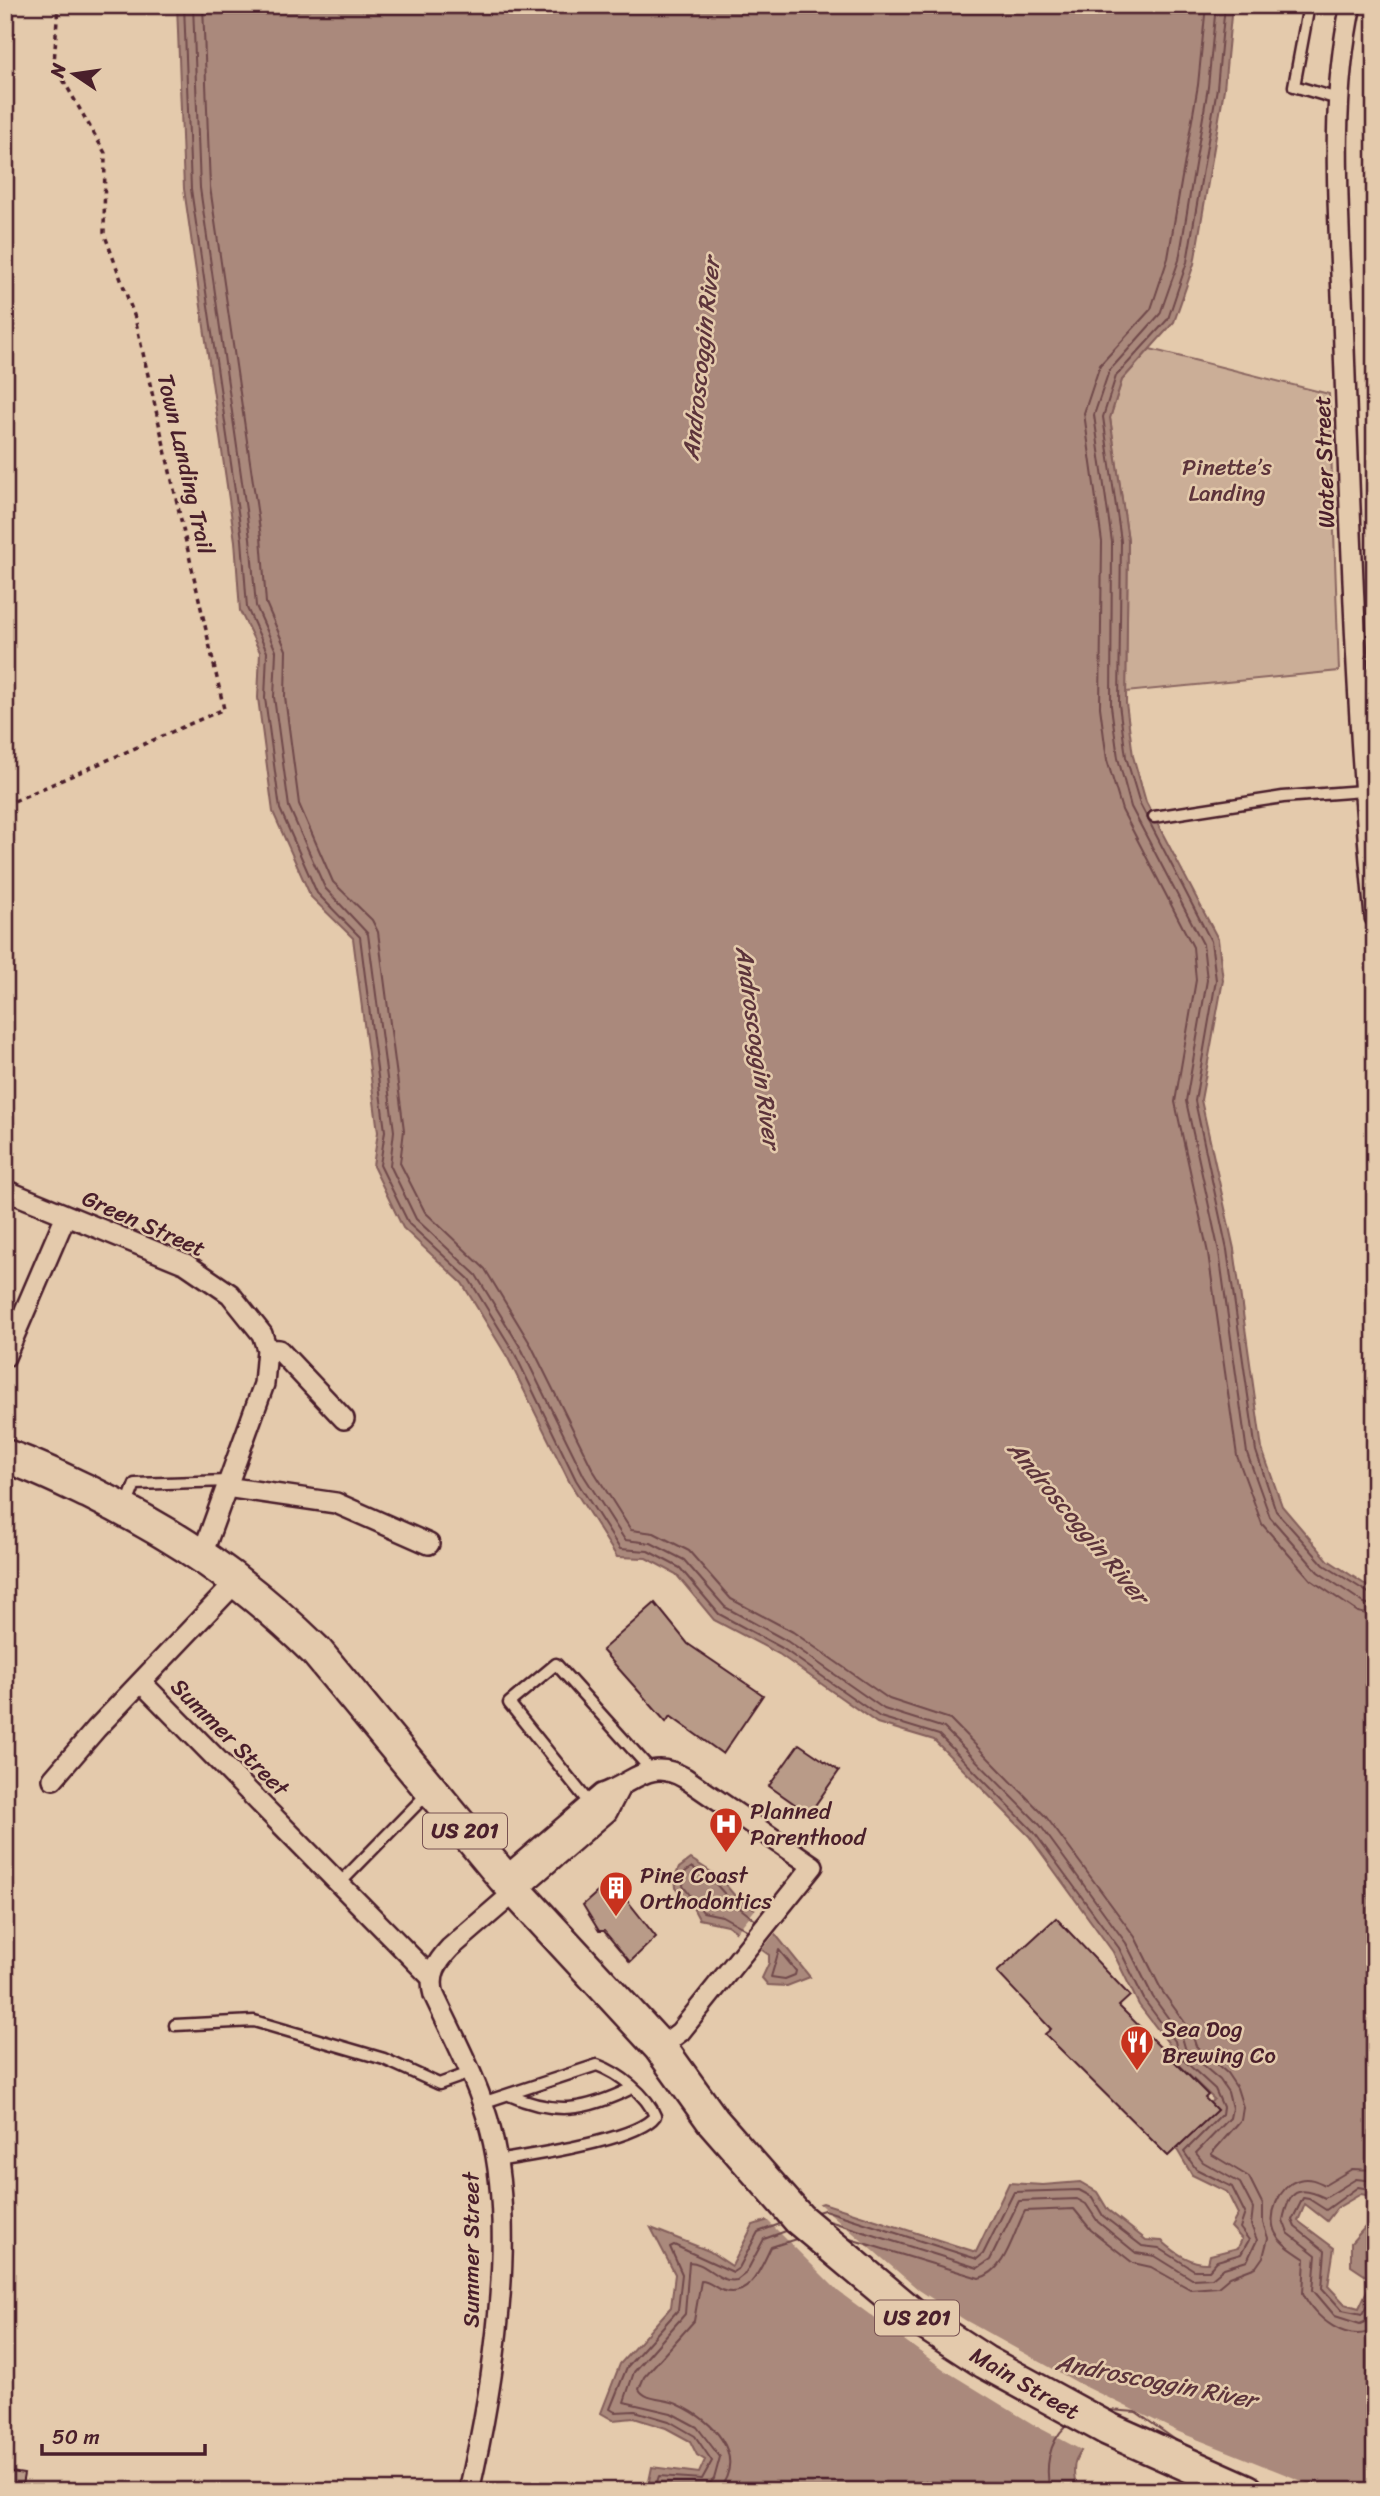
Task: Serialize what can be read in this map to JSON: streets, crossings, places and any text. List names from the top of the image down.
{
  "streets": {
    "main road": ["US 201", "Main Street"],
    "street": ["Water Street", "Green Street", "Summer Street"],
    "path": ["Town Landing Trail"]
  },
  "crossings": [
    ["Summer Street", "US 201"],
    ["US 201", "Main Street"]
  ],
  "water": ["Androscoggin River"],
  "parks": ["Pinette’s Landing"],
  "places": {
    "hospital": ["Planned Parenthood"],
    "building": ["Pine Coast Orthodontics"],
    "restaurant": ["Sea Dog Brewing Co"]
  },
  "scale_bar": "50 m",
  "north": "left"
}
